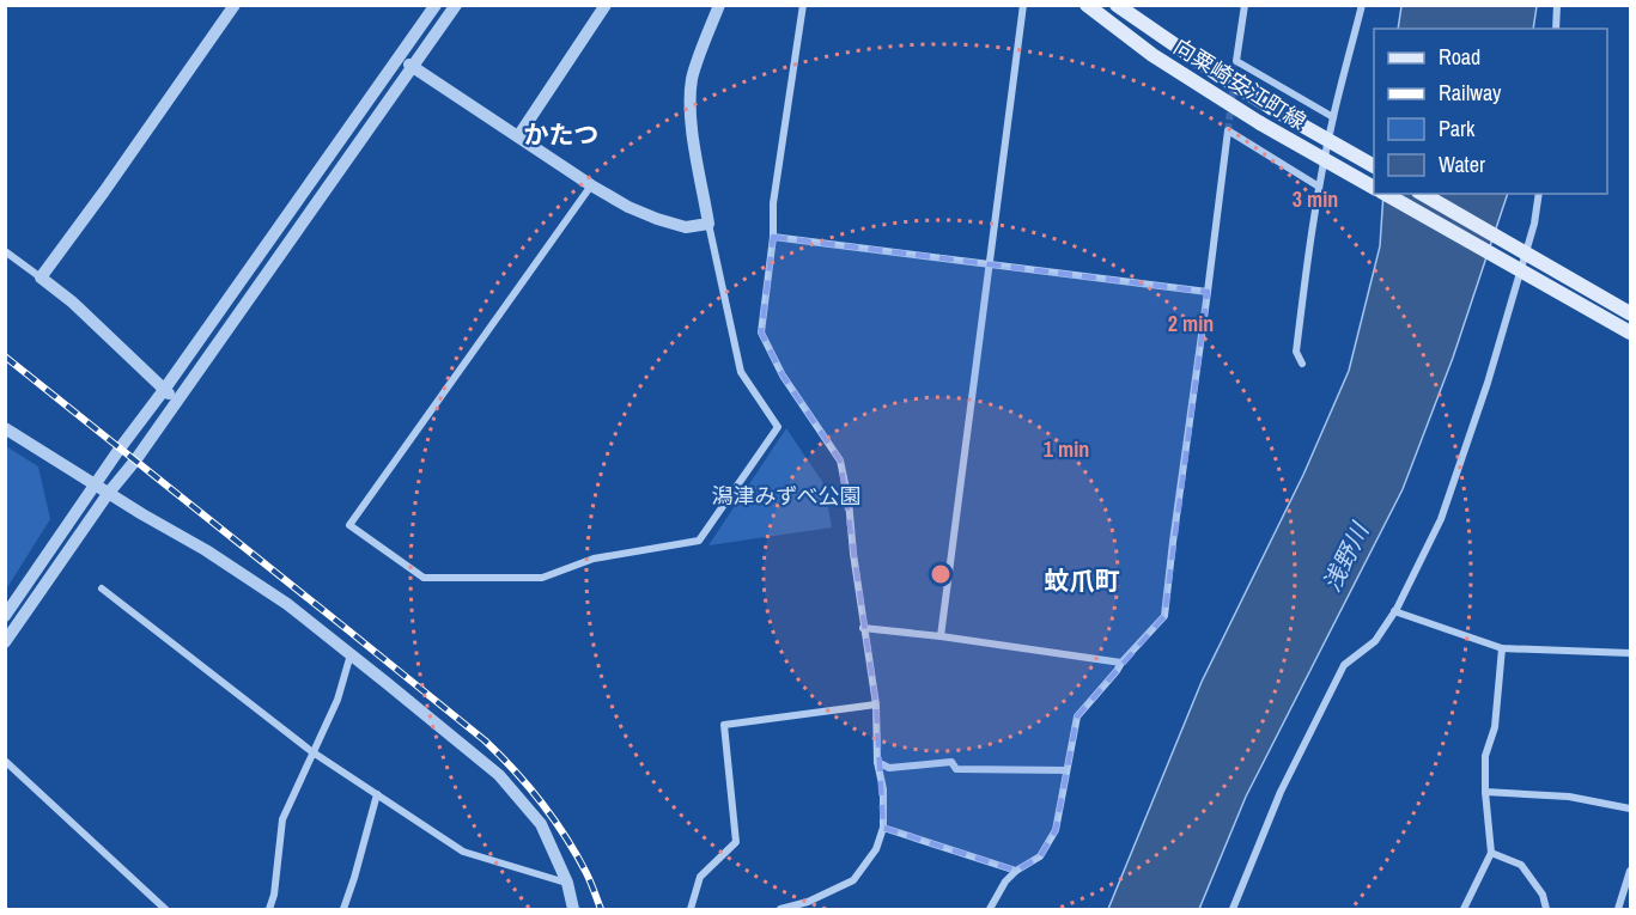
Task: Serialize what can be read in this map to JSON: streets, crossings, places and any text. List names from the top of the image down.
{
  "streets": {
    "main road": ["向粟崎安江町線"]
  },
  "districts": ["かたつ", "蚊爪町"],
  "water": ["浅野川"],
  "parks": ["潟津みずべ公園"],
  "legend": [
    "Road",
    "Railway",
    "Park",
    "Water"
  ],
  "rings": ["3 min", "2 min", "1 min"]
}
